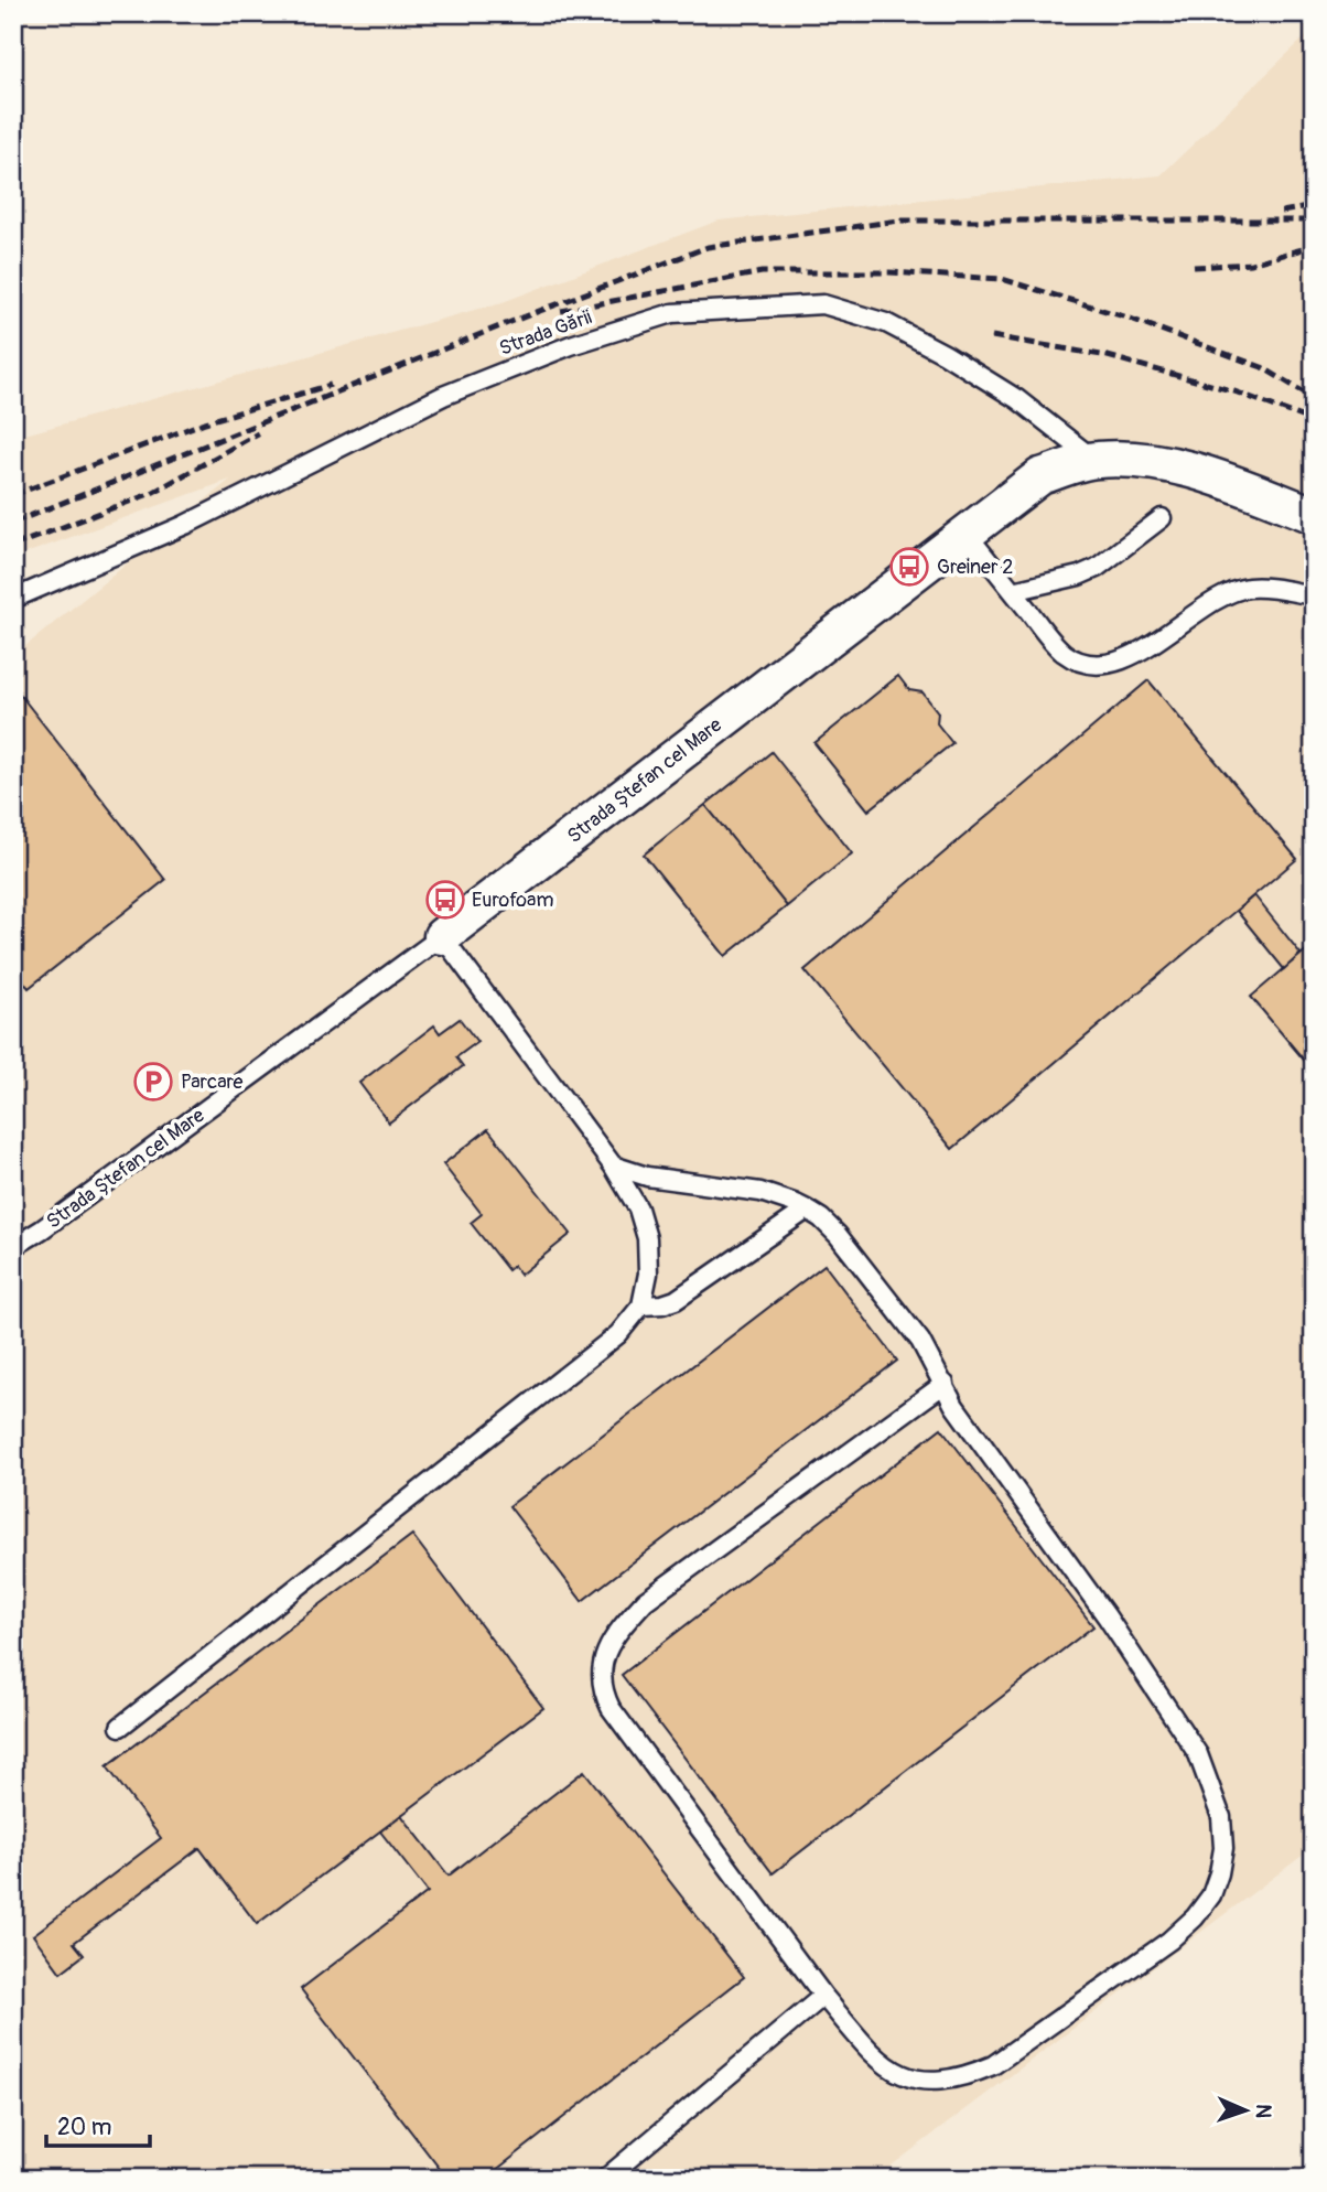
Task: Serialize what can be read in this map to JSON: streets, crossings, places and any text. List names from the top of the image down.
{
  "streets": {
    "street": ["Strada Ștefan cel Mare"],
    "lane": ["Strada Gării"]
  },
  "crossings": [
    ["Strada Gării", "Strada Ștefan cel Mare"]
  ],
  "places": {
    "bus stop": ["Greiner 2", "Eurofoam"],
    "parking": ["Parcare"]
  },
  "scale_bar": "20 m",
  "north": "right"
}
